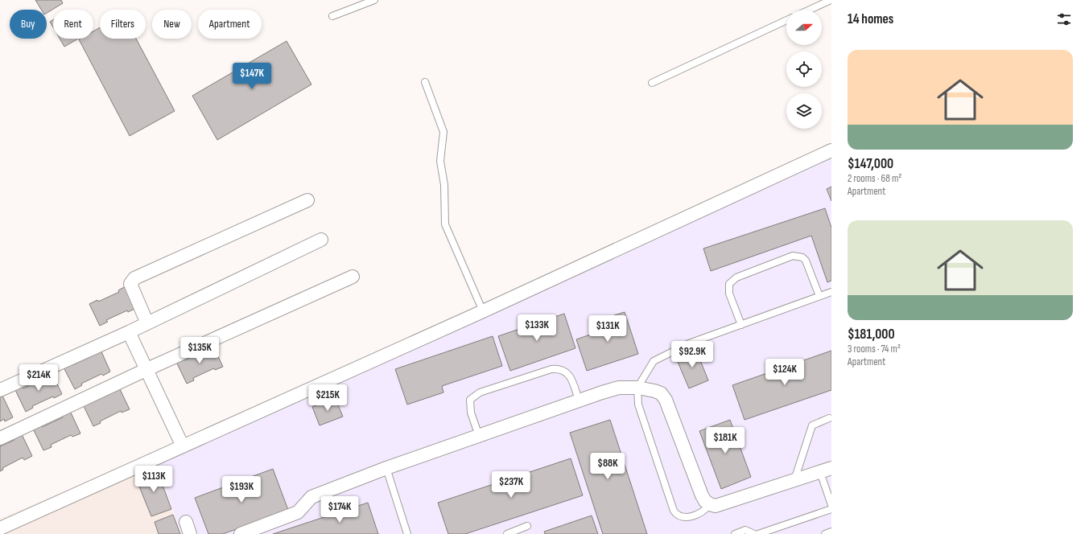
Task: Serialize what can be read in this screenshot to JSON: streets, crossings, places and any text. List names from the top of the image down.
{
  "north": "right",
  "page": {
    "heading": "14 homes",
    "chip": [
      "Buy",
      "Rent",
      "Filters",
      "New",
      "Apartment"
    ],
    "list": [
      {
        "name": "$147,000",
        "note": "2 rooms · 68 m² · Apartment"
      },
      {
        "name": "$181,000",
        "note": "3 rooms · 74 m² · Apartment"
      }
    ],
    "price": [
      "$147K",
      "$133K",
      "$131K",
      "$135K",
      "$92.9K",
      "$124K",
      "$214K",
      "$215K",
      "$181K",
      "$88K",
      "$113K",
      "$237K",
      "$193K",
      "$174K"
    ]
  }
}
